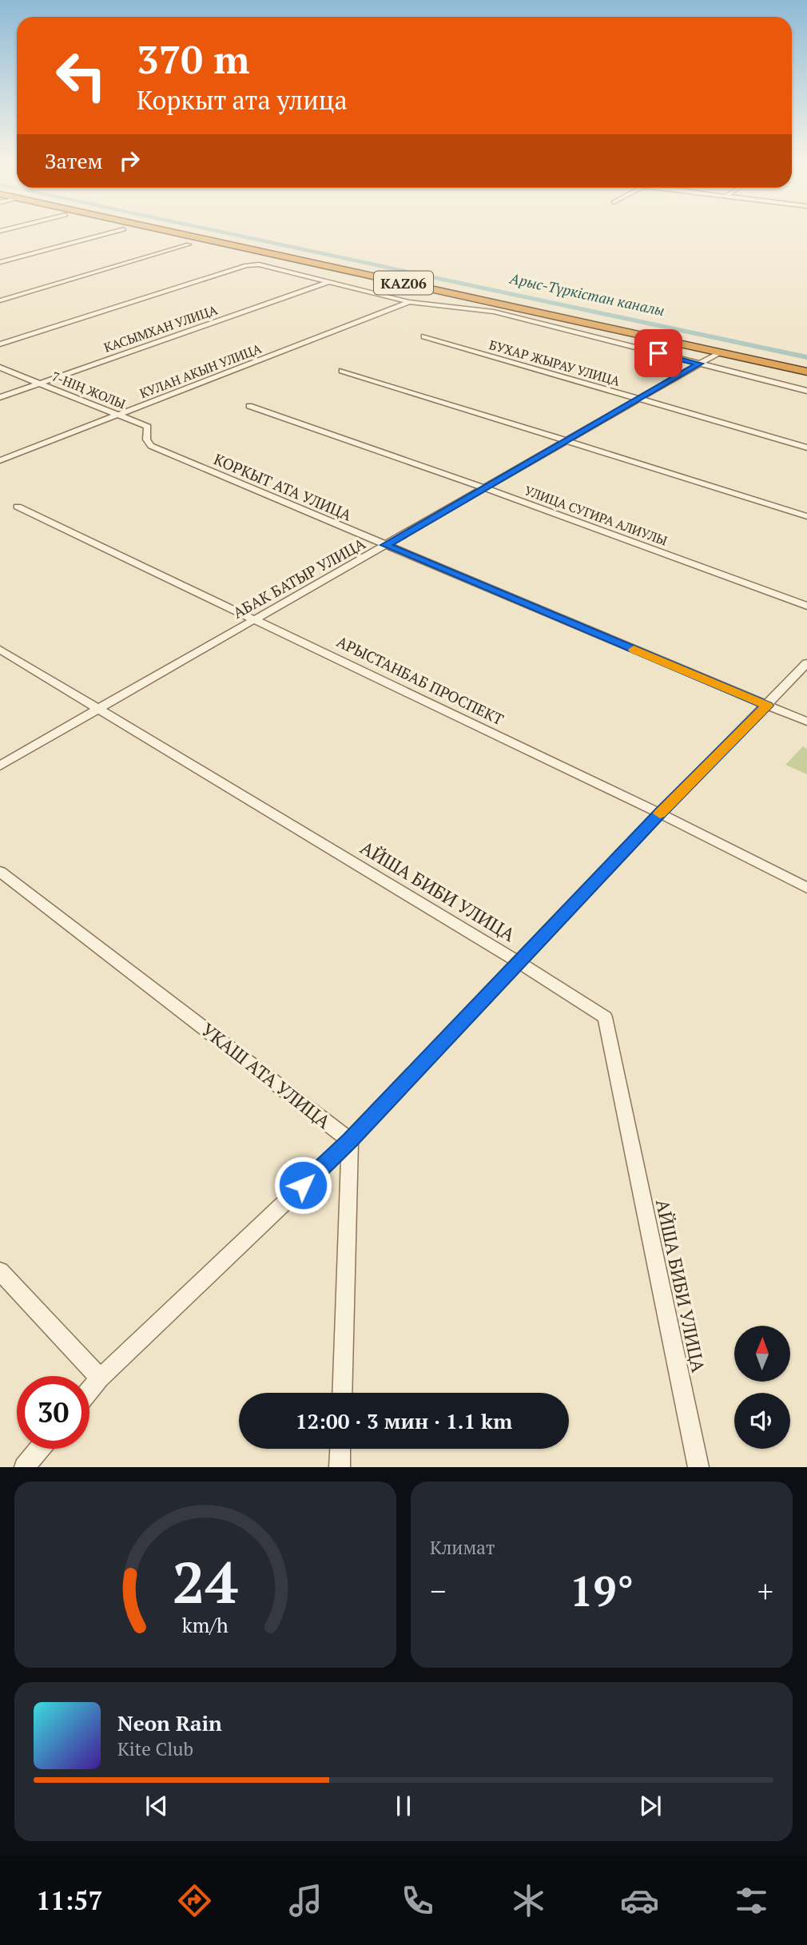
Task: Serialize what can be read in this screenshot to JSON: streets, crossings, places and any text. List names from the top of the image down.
{
  "streets": {
    "highway": ["KАZ06"],
    "street": [
      "КАСЫМХАН УЛИЦА",
      "БУХАР ЖЫРАУ УЛИЦА",
      "КУЛАН АКЫН УЛИЦА",
      "7-НІҢ ЖОЛЫ",
      "КОРКЫТ АТА УЛИЦА",
      "УЛИЦА СУГИРА АЛИУЛЫ",
      "АБАК БАТЫР УЛИЦА",
      "АРЫСТАНБАБ ПРОСПЕКТ",
      "АЙША БИБИ УЛИЦА",
      "УКАШ АТА УЛИЦА"
    ]
  },
  "crossings": [
    ["KАZ06", "АБАК БАТЫР УЛИЦА"],
    ["КАСЫМХАН УЛИЦА", "7-НІҢ ЖОЛЫ"],
    ["БУХАР ЖЫРАУ УЛИЦА", "АБАК БАТЫР УЛИЦА"],
    ["КУЛАН АКЫН УЛИЦА", "7-НІҢ ЖОЛЫ"],
    ["7-НІҢ ЖОЛЫ", "КОРКЫТ АТА УЛИЦА"],
    ["КОРКЫТ АТА УЛИЦА", "АБАК БАТЫР УЛИЦА"],
    ["УЛИЦА СУГИРА АЛИУЛЫ", "АБАК БАТЫР УЛИЦА"],
    ["АБАК БАТЫР УЛИЦА", "АРЫСТАНБАБ ПРОСПЕКТ"],
    ["АБАК БАТЫР УЛИЦА", "АЙША БИБИ УЛИЦА"]
  ],
  "water": ["Арыс-Түркістан каналы"],
  "north": "top",
  "page": {
    "turn": ["370 m", "Коркыт ата улица"],
    "then": "Затем",
    "limit": "30",
    "trip": "12:00 · 3 мин · 1.1 km",
    "tile": "Климат",
    "heat": ["−", "19°", "+"],
    "song": ["Neon Rain", "Kite Club"],
    "tabs": "11:57",
    "gauge": ["24", "km/h"]
  }
}
